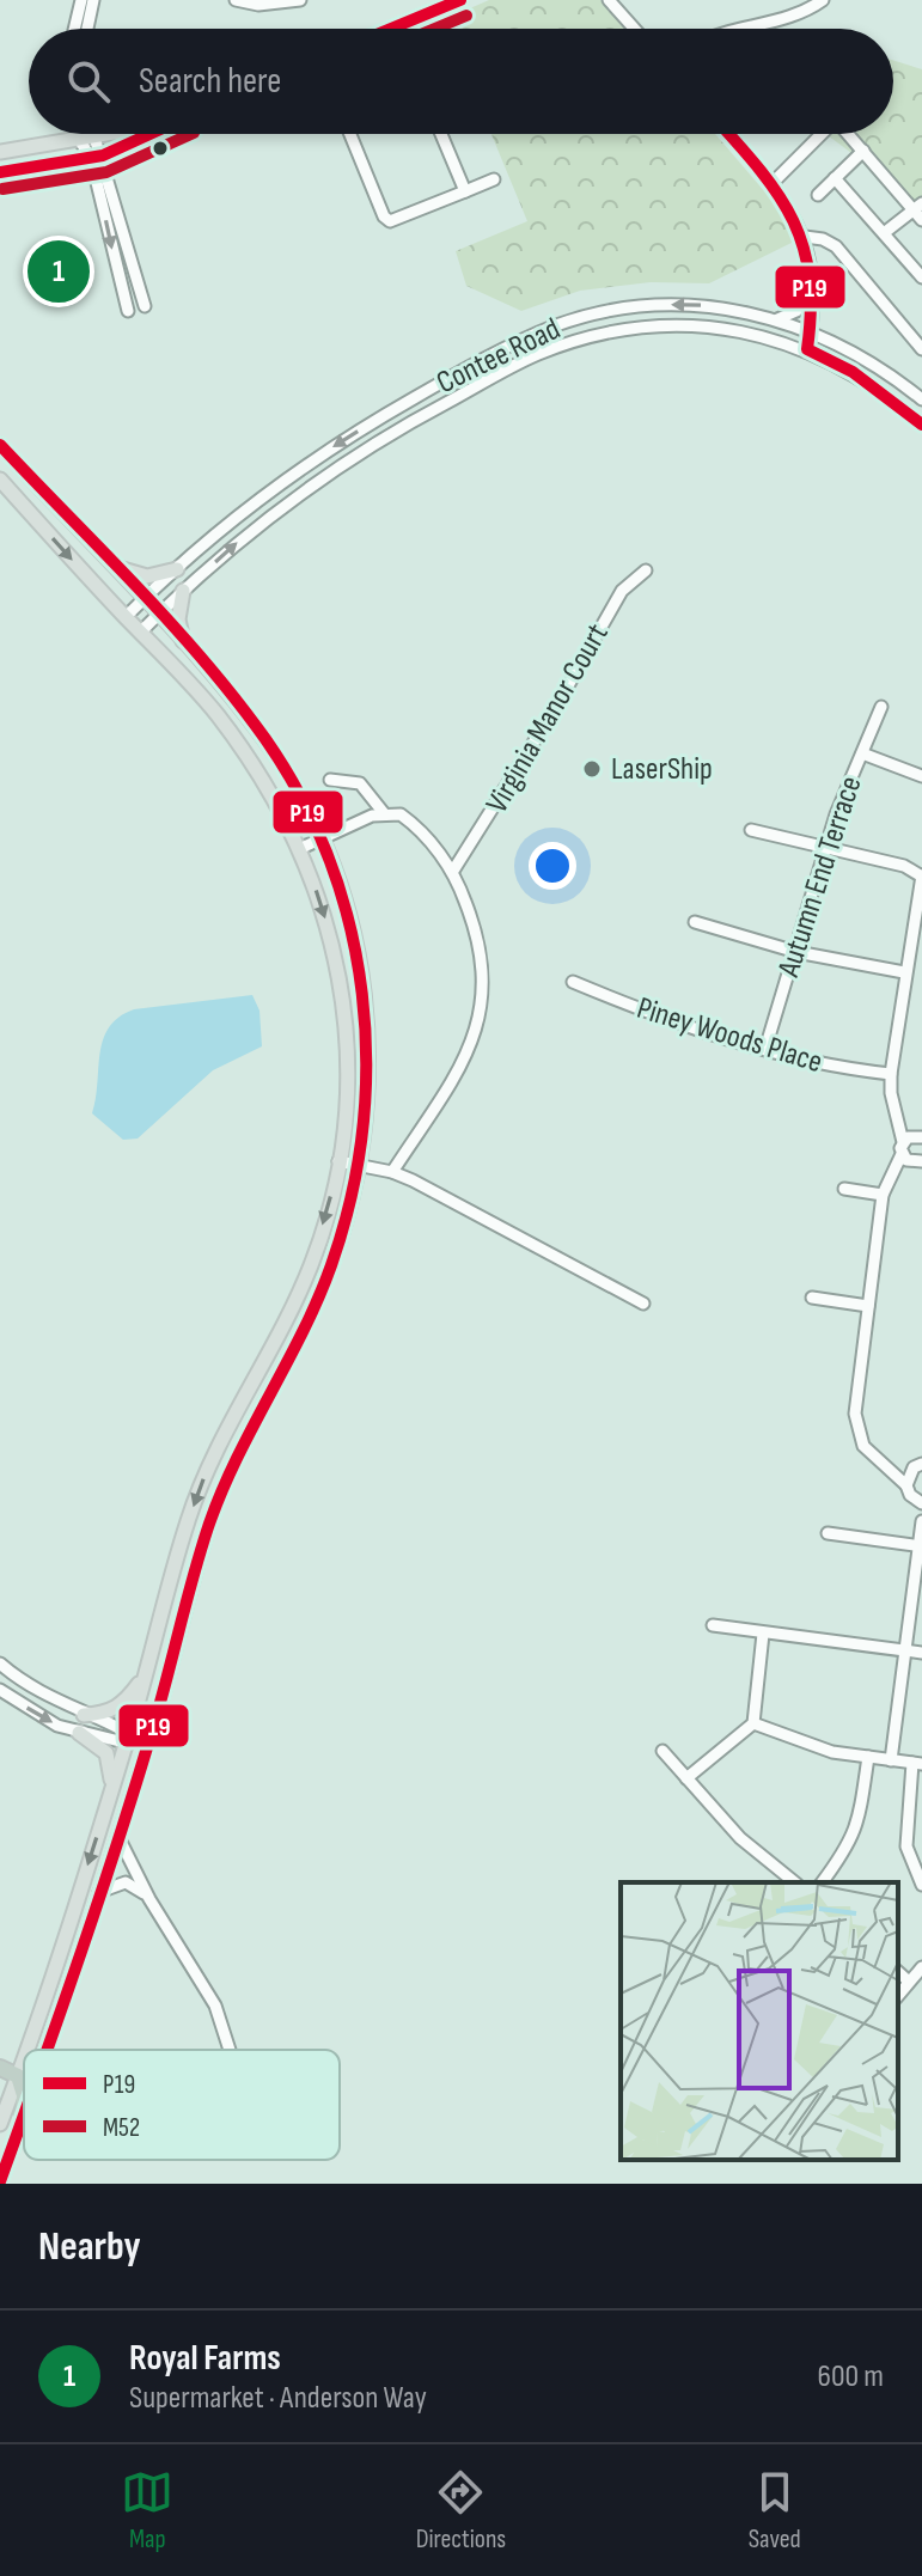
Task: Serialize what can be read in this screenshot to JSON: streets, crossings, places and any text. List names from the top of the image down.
{
  "streets": {
    "street": [
      "Contee Road",
      "Virginia Manor Court",
      "Autumn End Terrace",
      "Piney Woods Place"
    ]
  },
  "crossings": [
    ["Autumn End Terrace", "Piney Woods Place"]
  ],
  "places": ["LaserShip"],
  "lines": ["transit line P19", "transit line M52"],
  "legend": ["P19", "M52"],
  "page": {
    "search": "Search here",
    "pins": "1",
    "heading": "Nearby",
    "list": [
      {
        "mark": "1",
        "name": "Royal Farms",
        "note": "Supermarket · Anderson Way",
        "value": "600 m"
      }
    ],
    "nav": ["Map", "Directions", "Saved"]
  }
}
